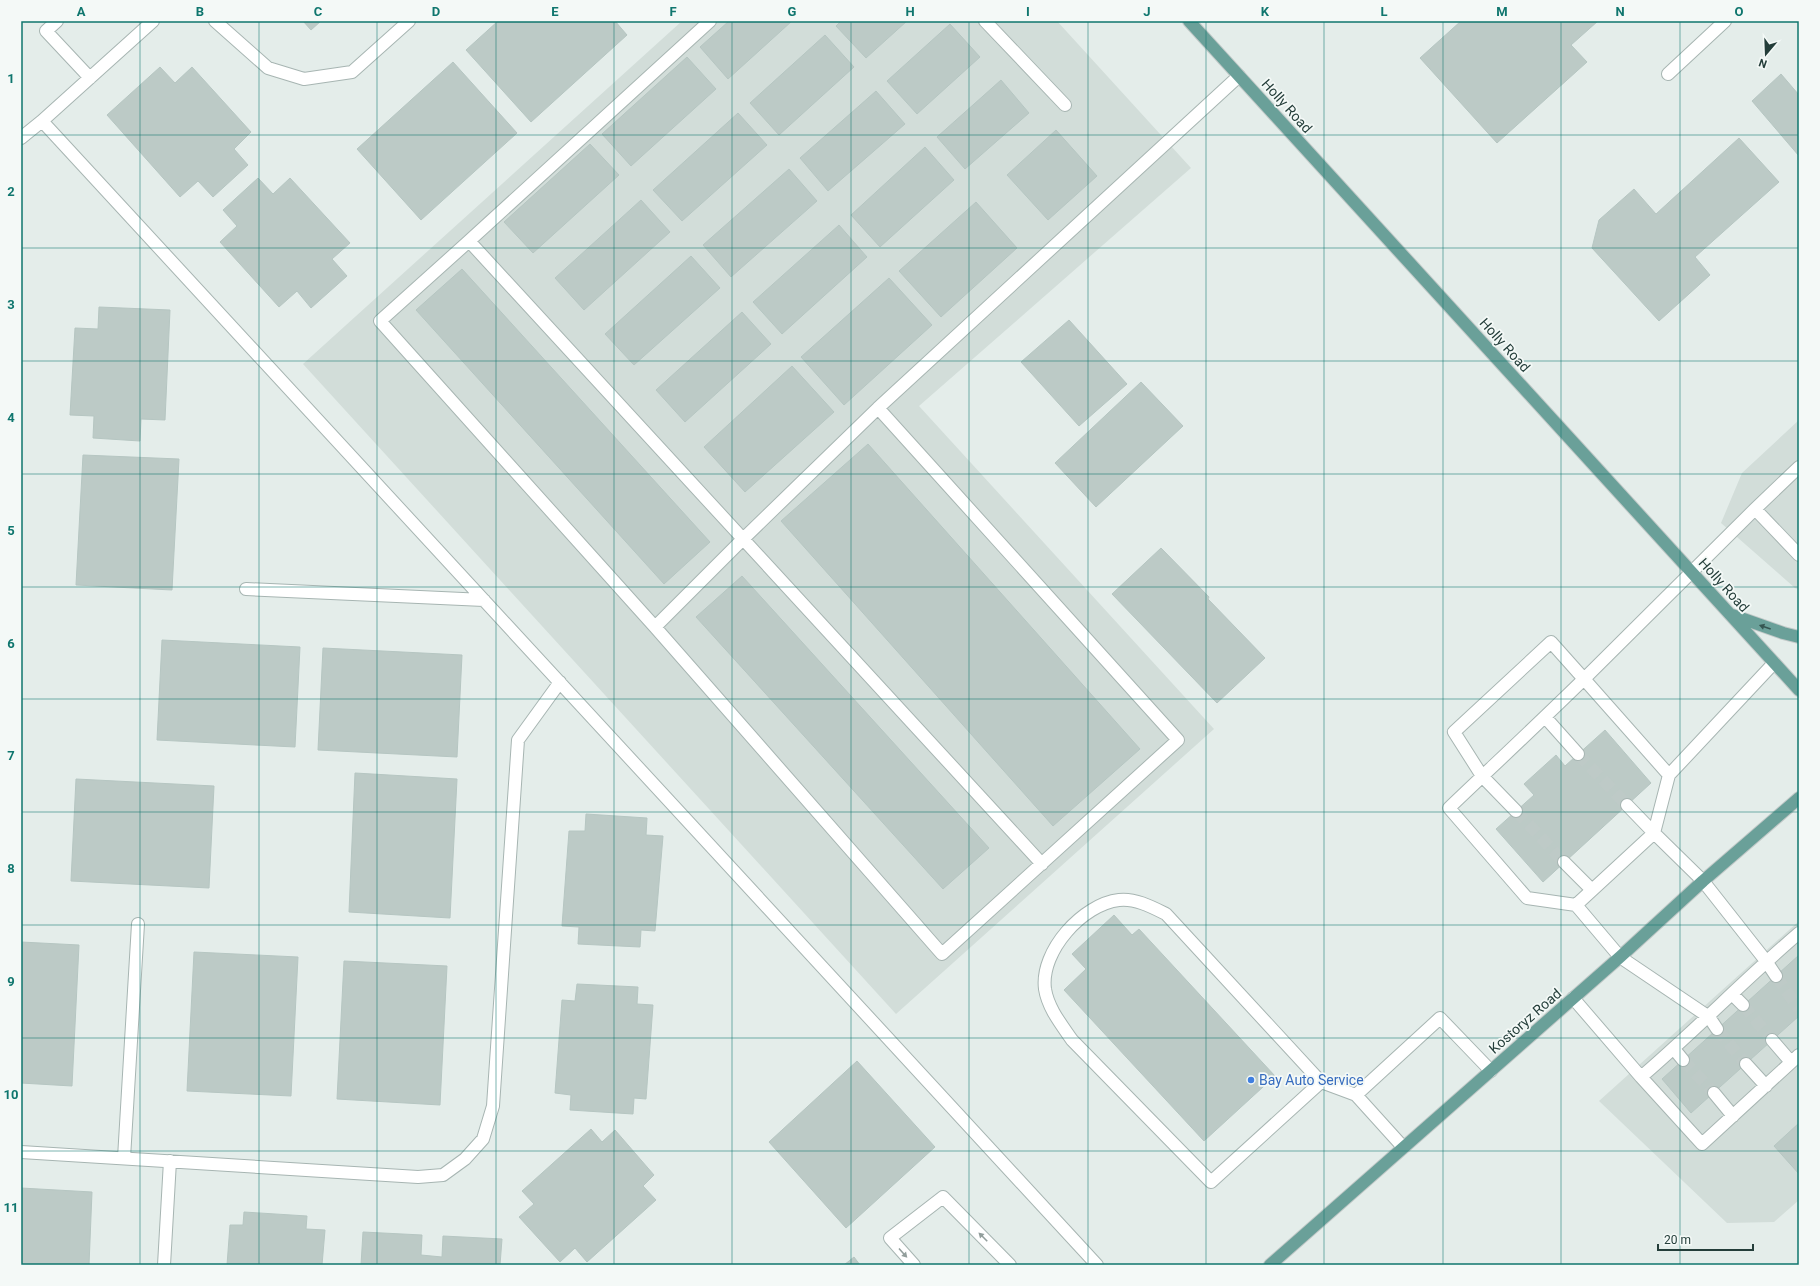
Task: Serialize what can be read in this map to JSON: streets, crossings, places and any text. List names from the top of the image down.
{
  "streets": {
    "main road": ["Holly Road", "Kostoryz Road"]
  },
  "places": ["Bay Auto Service"],
  "scale_bar": "20 m",
  "north": "bottom",
  "grid": {
    "columns": [
      "A",
      "B",
      "C",
      "D",
      "E",
      "F",
      "G",
      "H",
      "I",
      "J",
      "K",
      "L",
      "M",
      "N",
      "O"
    ],
    "rows": [
      "1",
      "2",
      "3",
      "4",
      "5",
      "6",
      "7",
      "8",
      "9",
      "10",
      "11"
    ]
  }
}
